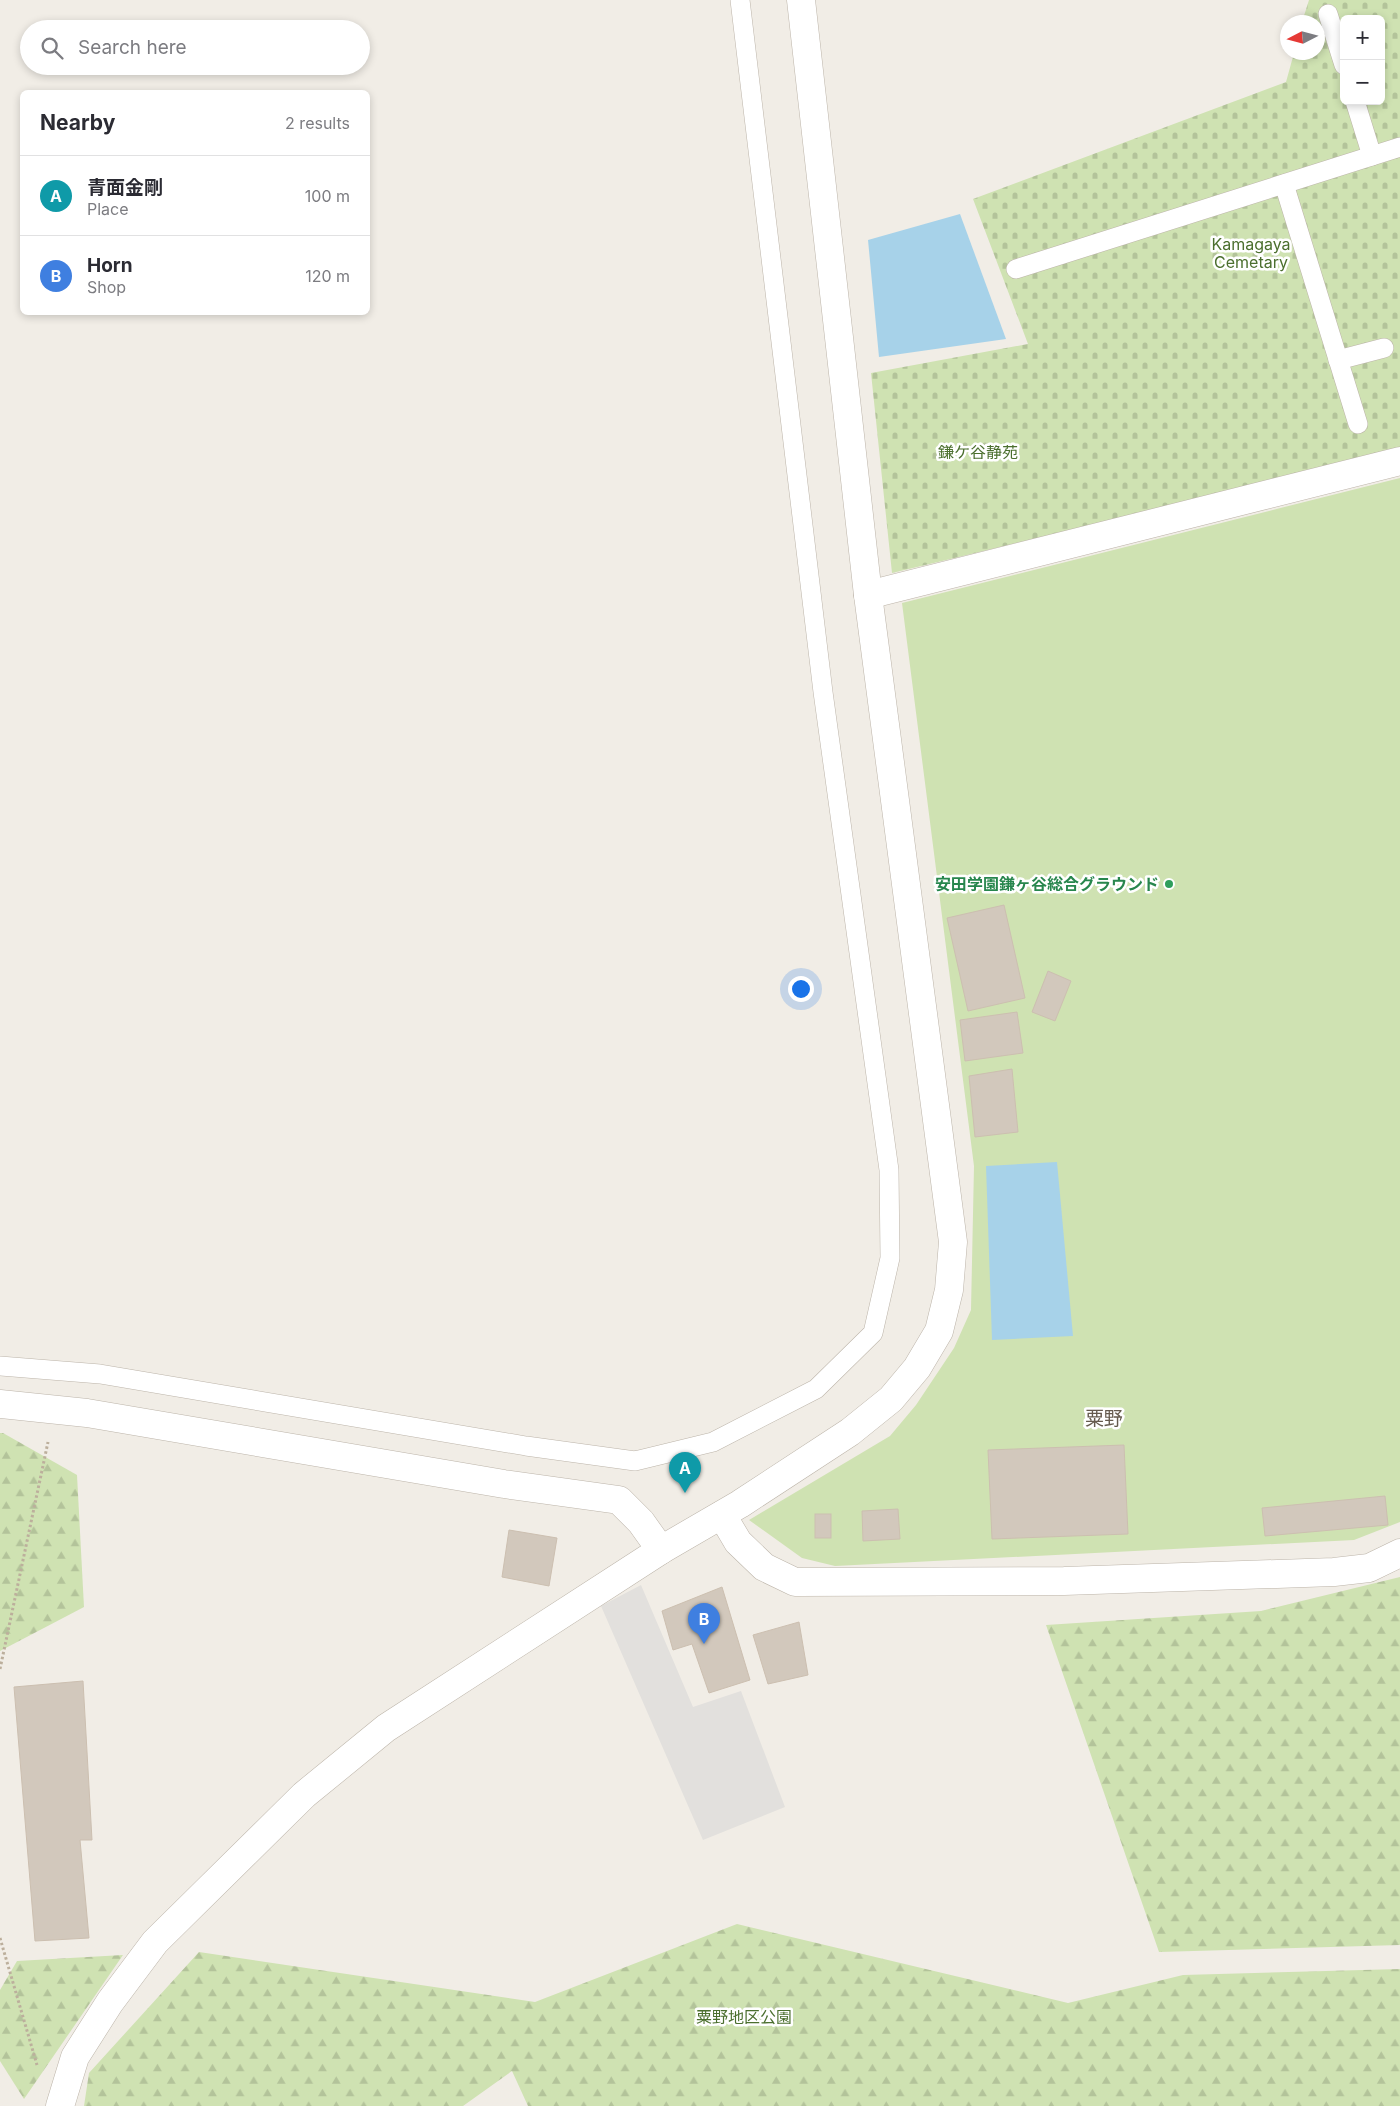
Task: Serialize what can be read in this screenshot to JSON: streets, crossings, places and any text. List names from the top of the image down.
{
  "districts": ["粟野"],
  "parks": ["Kamagaya Cemetary", "鎌ケ谷静苑", "粟野地区公園"],
  "places": ["安田学園鎌ヶ谷総合グラウンド"],
  "north": "left",
  "page": {
    "map_buttons": ["+", "−"],
    "search": "Search here",
    "heading": ["Nearby", "2 results"],
    "list": [
      {
        "mark": "A",
        "name": "青面金剛",
        "note": "Place",
        "value": "100 m"
      },
      {
        "mark": "B",
        "name": "Horn",
        "note": "Shop",
        "value": "120 m"
      }
    ],
    "pins": ["A", "B"]
  }
}
